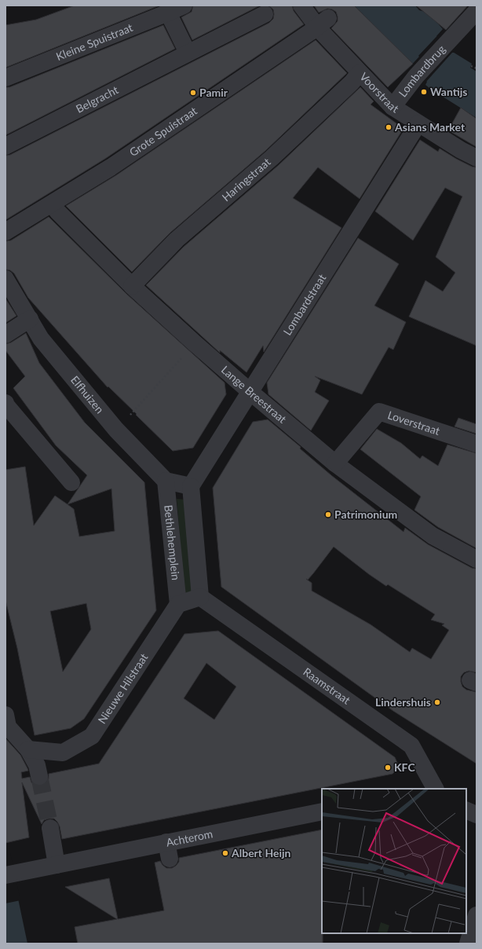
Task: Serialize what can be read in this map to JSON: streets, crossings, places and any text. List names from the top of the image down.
{
  "streets": {
    "street": [
      "Kleine Spuistraat",
      "Lombardbrug",
      "Voorstraat",
      "Belgracht",
      "Grote Spuistraat",
      "Haringstraat",
      "Lombardstraat",
      "Elfhuizen",
      "Lange Breestraat",
      "Loverstraat",
      "Bethlehemplein",
      "Raamstraat",
      "Nieuwe Hilstraat",
      "Achterom"
    ]
  },
  "crossings": [
    ["Lombardbrug", "Voorstraat"],
    ["Voorstraat", "Grote Spuistraat"],
    ["Voorstraat", "Haringstraat"],
    ["Voorstraat", "Lombardstraat"],
    ["Grote Spuistraat", "Lange Breestraat"],
    ["Haringstraat", "Lange Breestraat"],
    ["Lombardstraat", "Lange Breestraat"],
    ["Lombardstraat", "Bethlehemplein"],
    ["Elfhuizen", "Bethlehemplein"],
    ["Lange Breestraat", "Loverstraat"],
    ["Bethlehemplein", "Raamstraat"],
    ["Bethlehemplein", "Nieuwe Hilstraat"]
  ],
  "places": [
    "Wantijs",
    "Pamir",
    "Asians Market",
    "Patrimonium",
    "Lindershuis",
    "KFC",
    "Albert Heijn"
  ]
}
